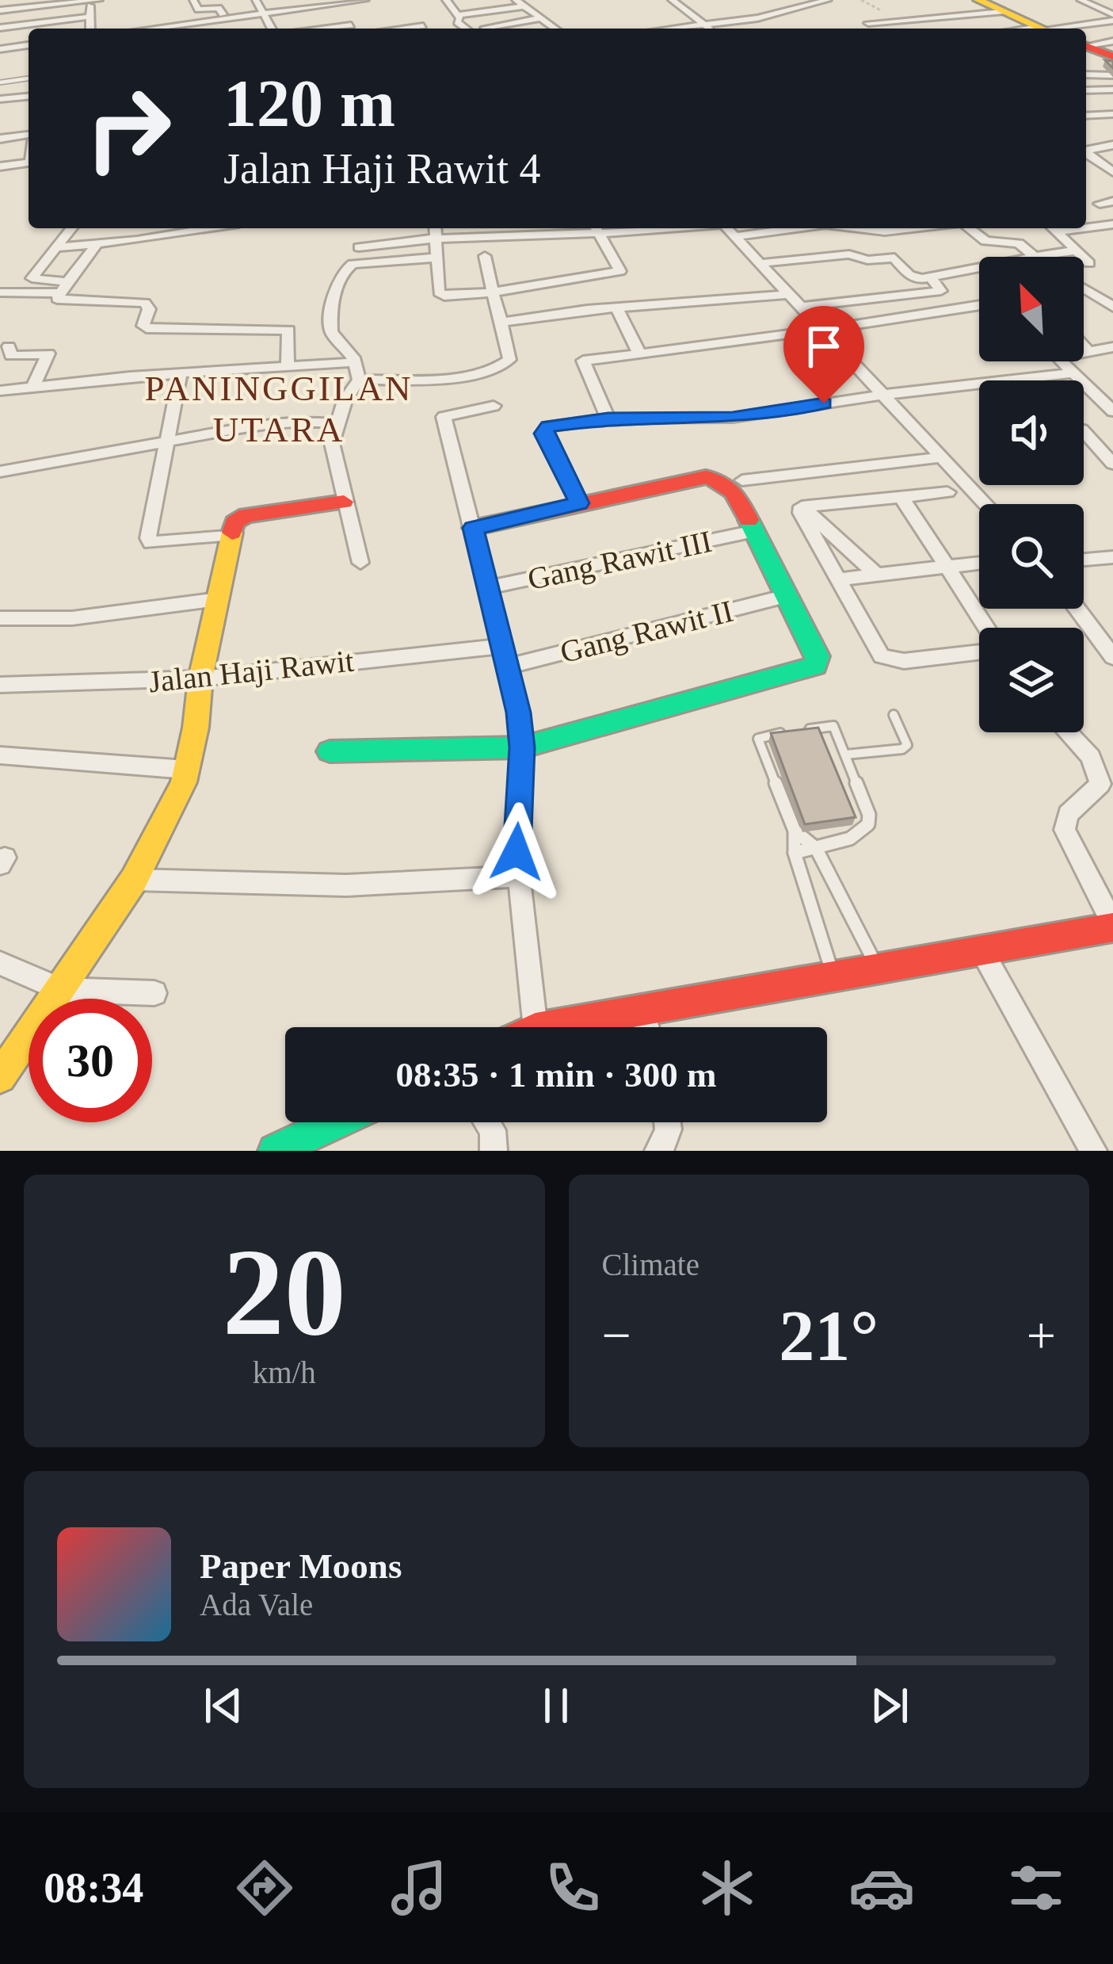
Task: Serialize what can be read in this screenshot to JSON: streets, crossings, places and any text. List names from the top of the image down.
{
  "streets": {
    "street": ["Gang Rawit III", "Gang Rawit II", "Jalan Haji Rawit"]
  },
  "crossings": [
    ["Gang Rawit II", "Jalan Haji Rawit"]
  ],
  "districts": ["PANINGGILAN UTARA"],
  "north": "top left",
  "page": {
    "turn": ["120 m", "Jalan Haji Rawit 4"],
    "limit": "30",
    "trip": "08:35 · 1 min · 300 m",
    "tile": [
      ["20", "km/h"],
      "Climate"
    ],
    "heat": ["−", "21°", "+"],
    "song": ["Paper Moons", "Ada Vale"],
    "tabs": "08:34"
  }
}
